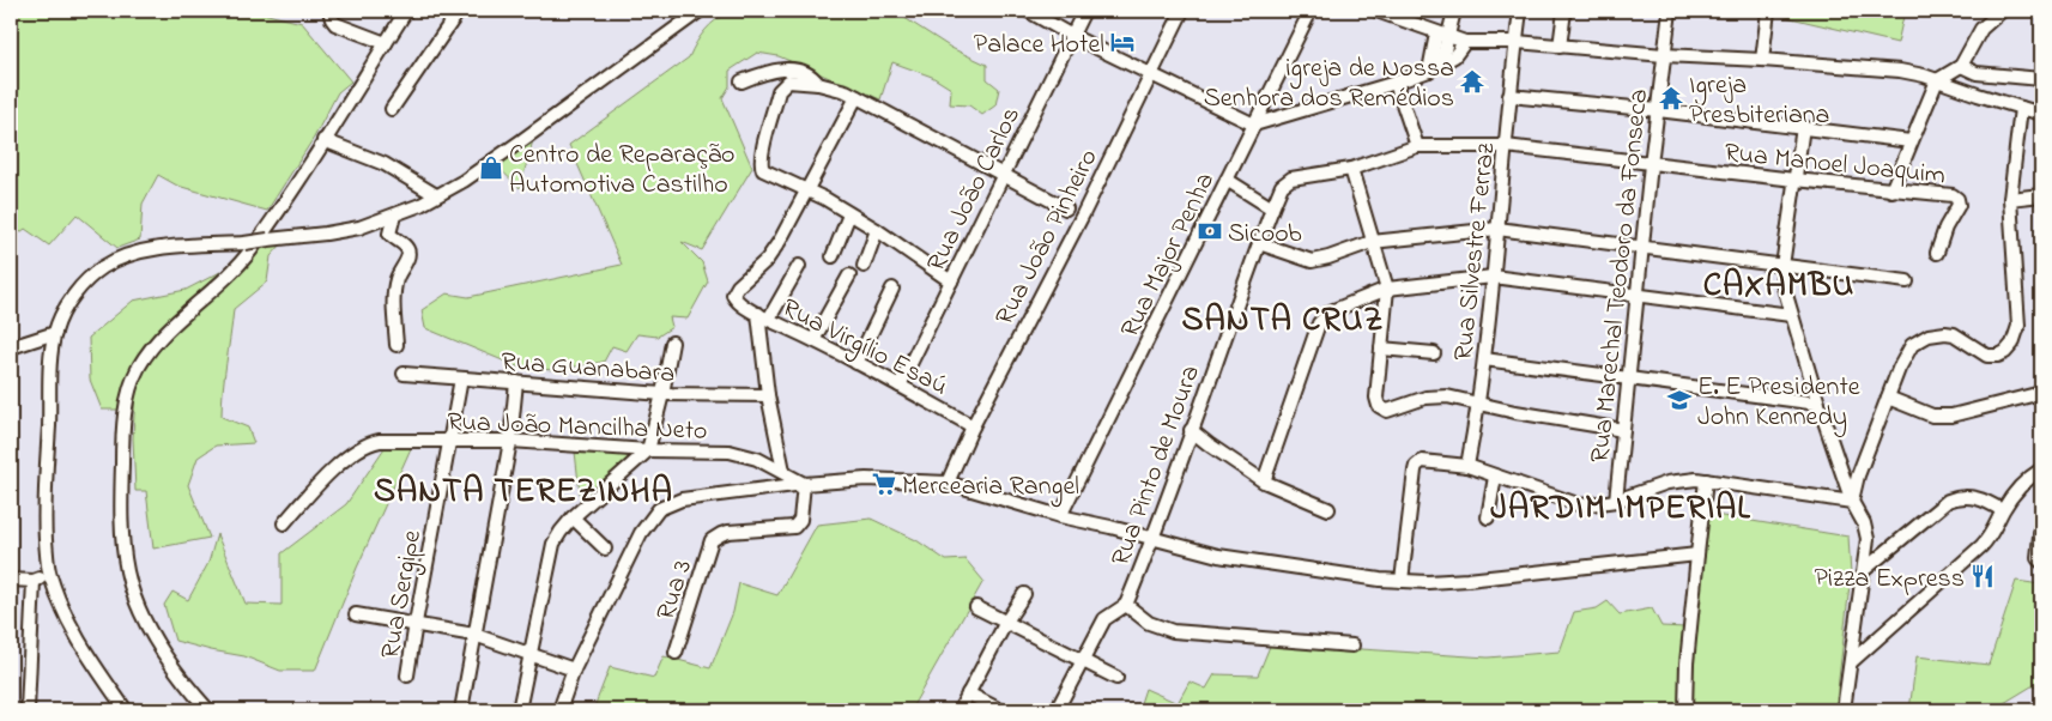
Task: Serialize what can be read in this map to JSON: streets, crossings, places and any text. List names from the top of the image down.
{
  "streets": {
    "street": [
      "Rua Manoel Joaquim",
      "Rua João Carlos",
      "Rua João Pinheiro",
      "Rua Silvestre Ferraz",
      "Rua Major Penha",
      "Rua Marechal Teodoro da Fonseca",
      "Rua Virgílio Esaú",
      "Rua Guanabara",
      "Rua João Mancilha Neto",
      "Rua Pinto de Moura",
      "Rua 3",
      "Rua Sergipe"
    ]
  },
  "crossings": [
    ["Rua Manoel Joaquim", "Rua Silvestre Ferraz"],
    ["Rua Manoel Joaquim", "Rua Marechal Teodoro da Fonseca"],
    ["Rua Manoel Joaquim", "Rua Pinto de Moura"],
    ["Rua João Carlos", "Rua Virgílio Esaú"],
    ["Rua João Pinheiro", "Rua Virgílio Esaú"],
    ["Rua Silvestre Ferraz", "Rua Pinto de Moura"],
    ["Rua Guanabara", "Rua Sergipe"],
    ["Rua João Mancilha Neto", "Rua 3"],
    ["Rua João Mancilha Neto", "Rua Sergipe"]
  ],
  "districts": [
    "CAXAMBU",
    "SANTA CRUZ",
    "SANTA TEREZINHA",
    "JARDIM IMPERIAL"
  ],
  "places": {
    "hotel": ["Palace Hotel"],
    "temple": ["igreja de Nossa Senhora dos Remédios", "Igreja Presbiteriana"],
    "shop": ["Centro de Reparação Automotiva Castilho"],
    "bank": ["Sicoob"],
    "school or university": ["E. E Presidente John Kennedy"],
    "supermarket": ["Mercearia Rangel"],
    "restaurant": ["Pizza Express"]
  }
}
